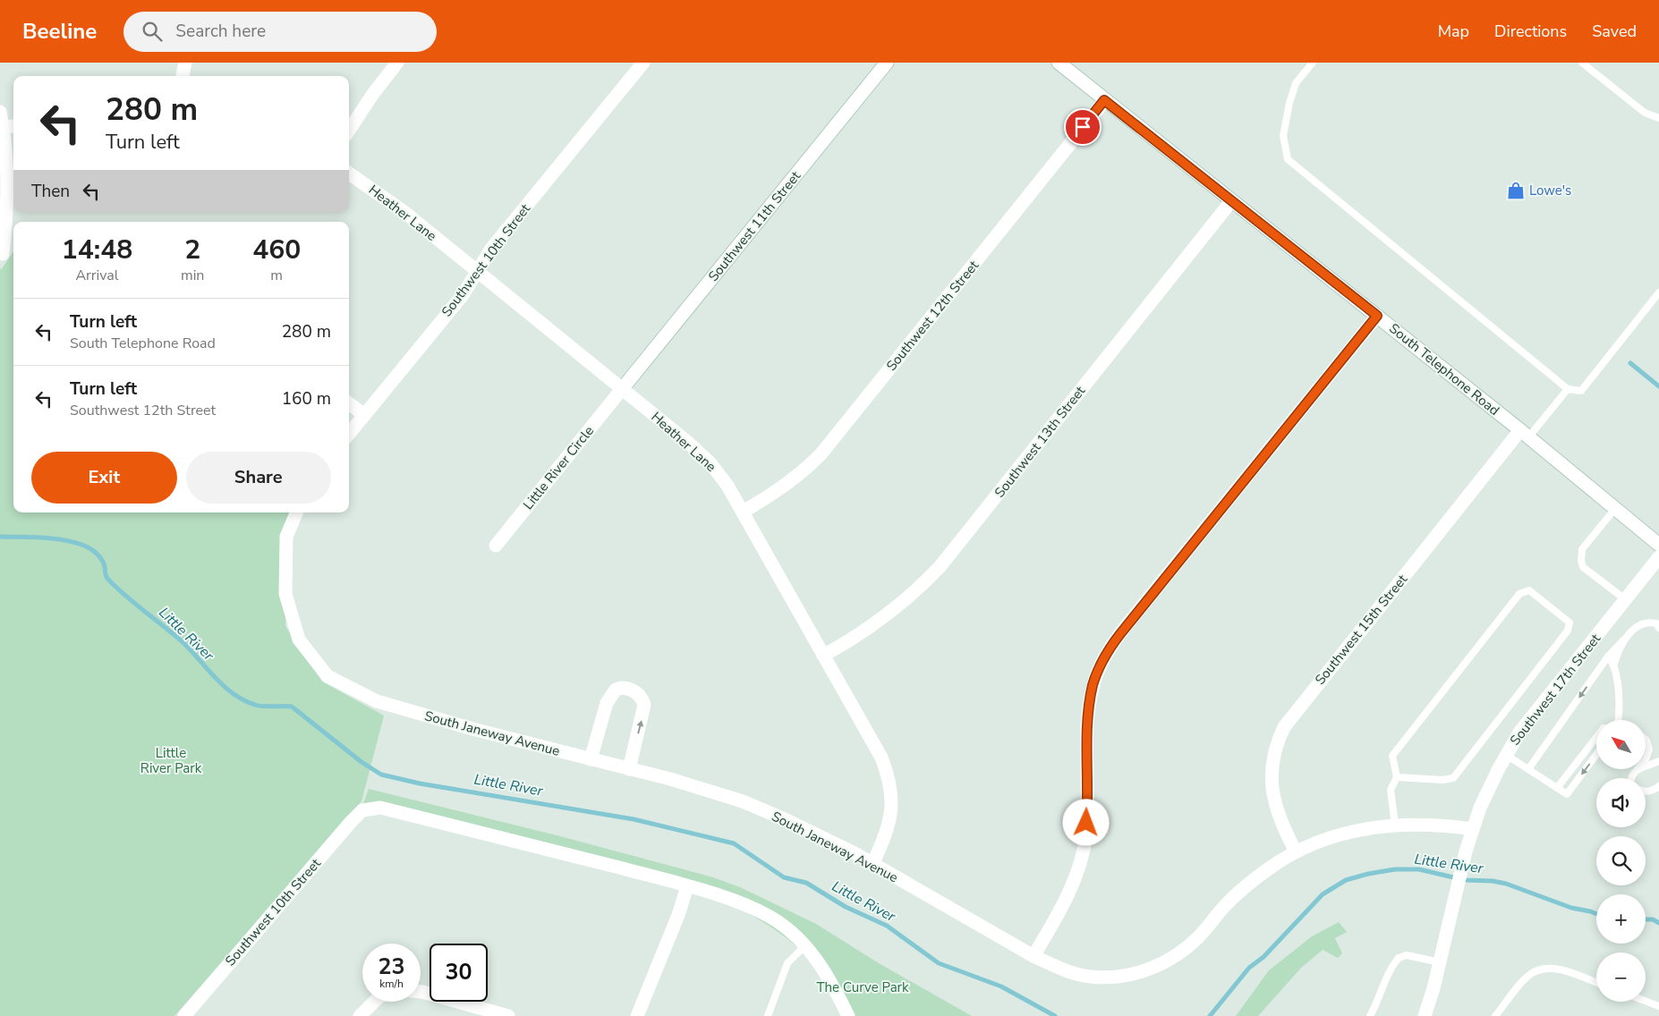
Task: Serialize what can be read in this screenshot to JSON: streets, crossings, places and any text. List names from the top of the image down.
{
  "streets": {
    "street": [
      "Heather Lane",
      "Southwest 11th Street",
      "Southwest 10th Street",
      "Southwest 12th Street",
      "South Telephone Road",
      "Southwest 13th Street",
      "Little River Circle",
      "Southwest 15th Street",
      "Southwest 17th Street",
      "South Janeway Avenue"
    ]
  },
  "crossings": [
    ["Heather Lane", "Southwest 11th Street"],
    ["Heather Lane", "Southwest 10th Street"],
    ["Heather Lane", "Southwest 12th Street"],
    ["Heather Lane", "Southwest 13th Street"],
    ["Heather Lane", "Little River Circle"],
    ["Heather Lane", "South Janeway Avenue"],
    ["Southwest 11th Street", "Little River Circle"],
    ["Southwest 12th Street", "South Telephone Road"],
    ["South Telephone Road", "Southwest 13th Street"],
    ["South Telephone Road", "Southwest 15th Street"],
    ["Southwest 15th Street", "South Janeway Avenue"],
    ["Southwest 17th Street", "South Janeway Avenue"]
  ],
  "water": ["Little River"],
  "parks": ["Little River Park", "The Curve Park"],
  "places": {
    "shop": ["Lowe's"]
  },
  "north": "top left",
  "page": {
    "header": "Beeline",
    "search": "Search here",
    "nav": ["Map", "Directions", "Saved"],
    "turn": ["280 m", "Turn left"],
    "then": "Then",
    "eta": [
      "14:48",
      "Arrival",
      "2",
      "min",
      "460",
      "m"
    ],
    "list": [
      {
        "name": "Turn left",
        "note": "South Telephone Road",
        "value": "280 m"
      },
      {
        "name": "Turn left",
        "note": "Southwest 12th Street",
        "value": "160 m"
      }
    ],
    "buttons": ["Exit", "Share"],
    "map_buttons": ["+", "−"],
    "speed": "23 km/h",
    "limit": "30"
  }
}
